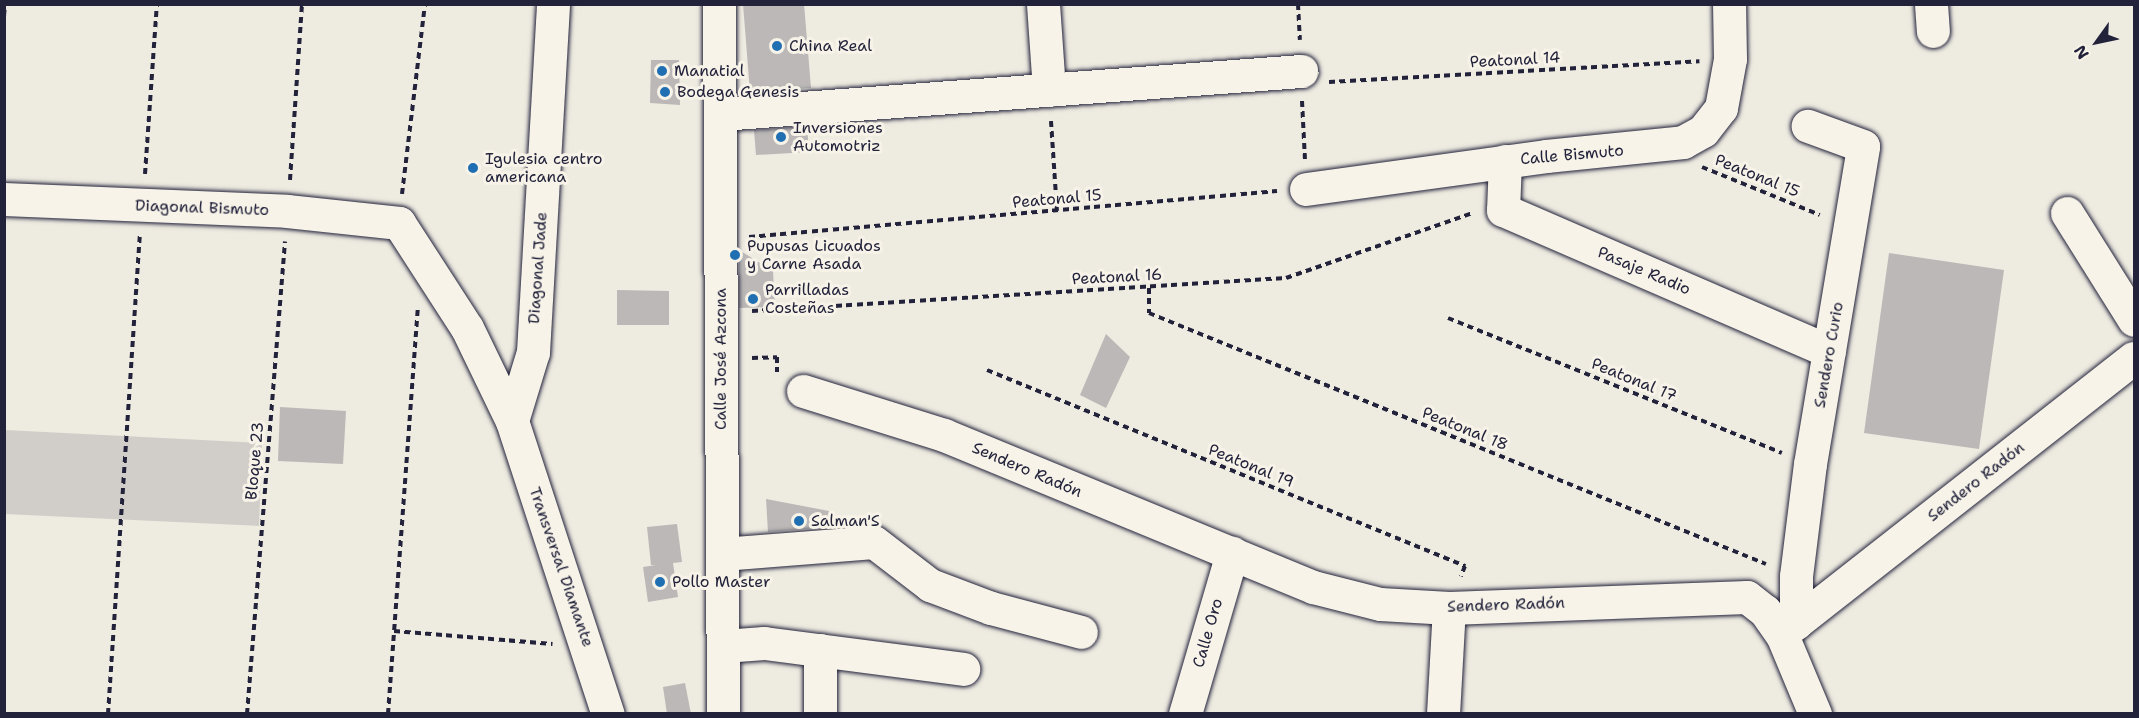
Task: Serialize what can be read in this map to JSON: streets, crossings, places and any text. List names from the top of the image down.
{
  "streets": {
    "street": [
      "Calle Bismuto",
      "Diagonal Bismuto",
      "Diagonal Jade",
      "Pasaje Radio",
      "Sendero Curio",
      "Calle José Azcona",
      "Sendero Radón",
      "Transversal Diamante",
      "Calle Oro"
    ],
    "path": [
      "Peatonal 14",
      "Peatonal 15",
      "Peatonal 16",
      "Peatonal 17",
      "Peatonal 18",
      "Bloque 23",
      "Peatonal 19"
    ]
  },
  "crossings": [
    ["Peatonal 14", "Calle Bismuto"],
    ["Calle Bismuto", "Peatonal 15"],
    ["Peatonal 15", "Sendero Curio"],
    ["Peatonal 15", "Calle José Azcona"],
    ["Diagonal Bismuto", "Bloque 23"],
    ["Diagonal Bismuto", "Transversal Diamante"],
    ["Diagonal Jade", "Transversal Diamante"],
    ["Pasaje Radio", "Peatonal 16"],
    ["Pasaje Radio", "Sendero Curio"],
    ["Peatonal 16", "Calle José Azcona"],
    ["Peatonal 16", "Peatonal 18"],
    ["Sendero Curio", "Peatonal 17"],
    ["Sendero Curio", "Peatonal 18"],
    ["Sendero Curio", "Sendero Radón"],
    ["Peatonal 19", "Sendero Radón"],
    ["Sendero Radón", "Calle Oro"]
  ],
  "places": [
    "China Real",
    "Manatial",
    "Bodega Genesis",
    "Inversiones Automotriz",
    "Igulesia centro americana",
    "Pupusas Licuados y Carne Asada",
    "Parrilladas Costeñas",
    "Salman'S",
    "Pollo Master"
  ],
  "north": "bottom left"
}
